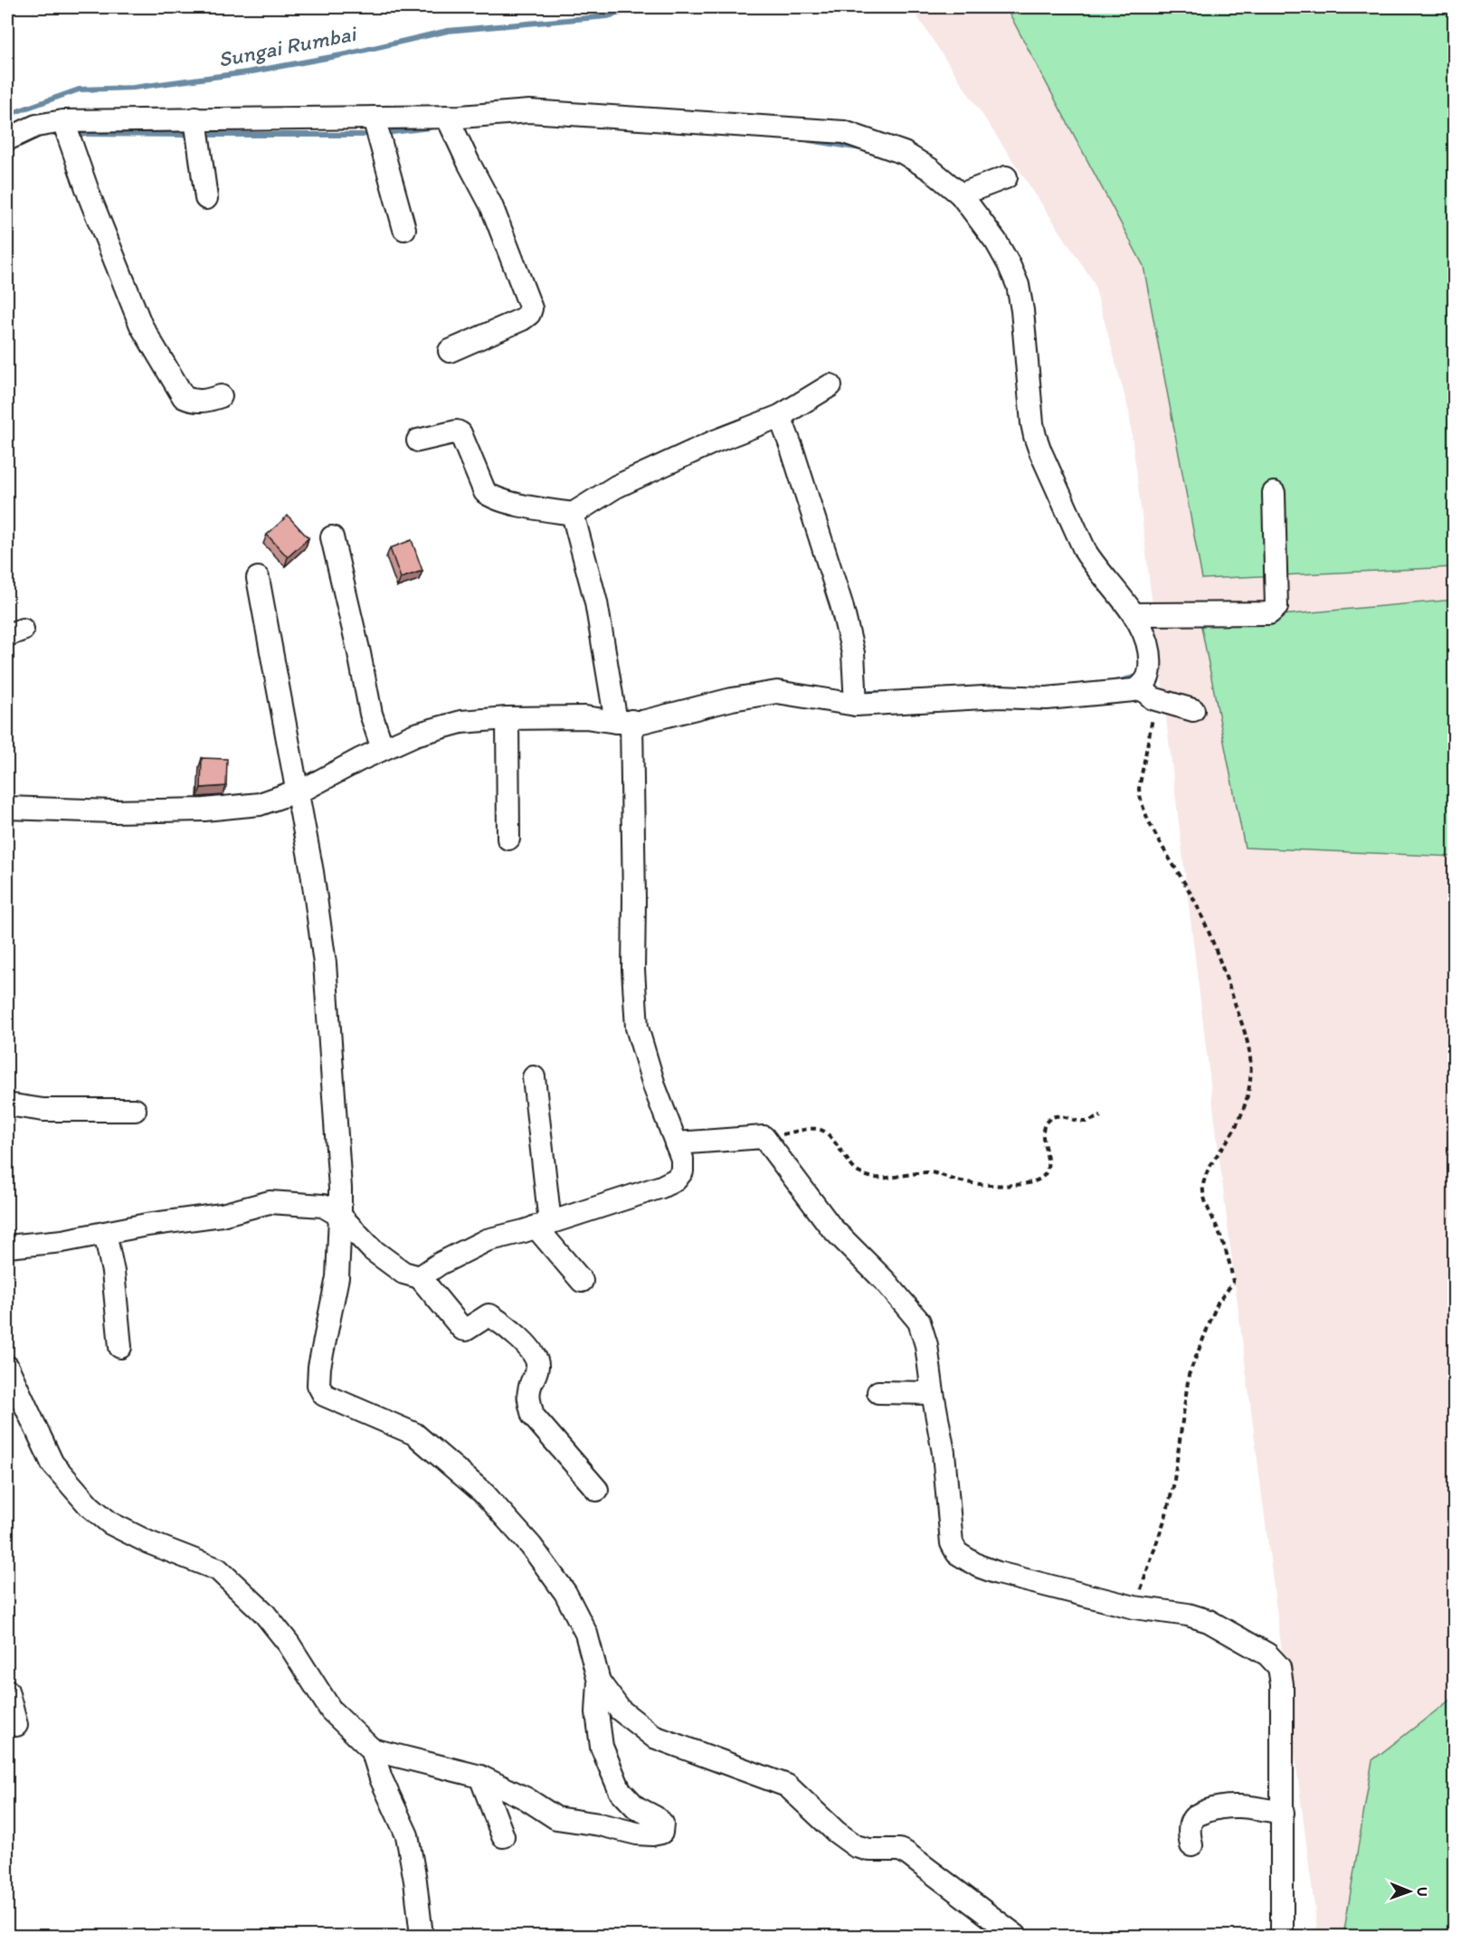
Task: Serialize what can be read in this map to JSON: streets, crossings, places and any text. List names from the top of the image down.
{
  "water": ["Sungai Rumbai"],
  "north": "right"
}
